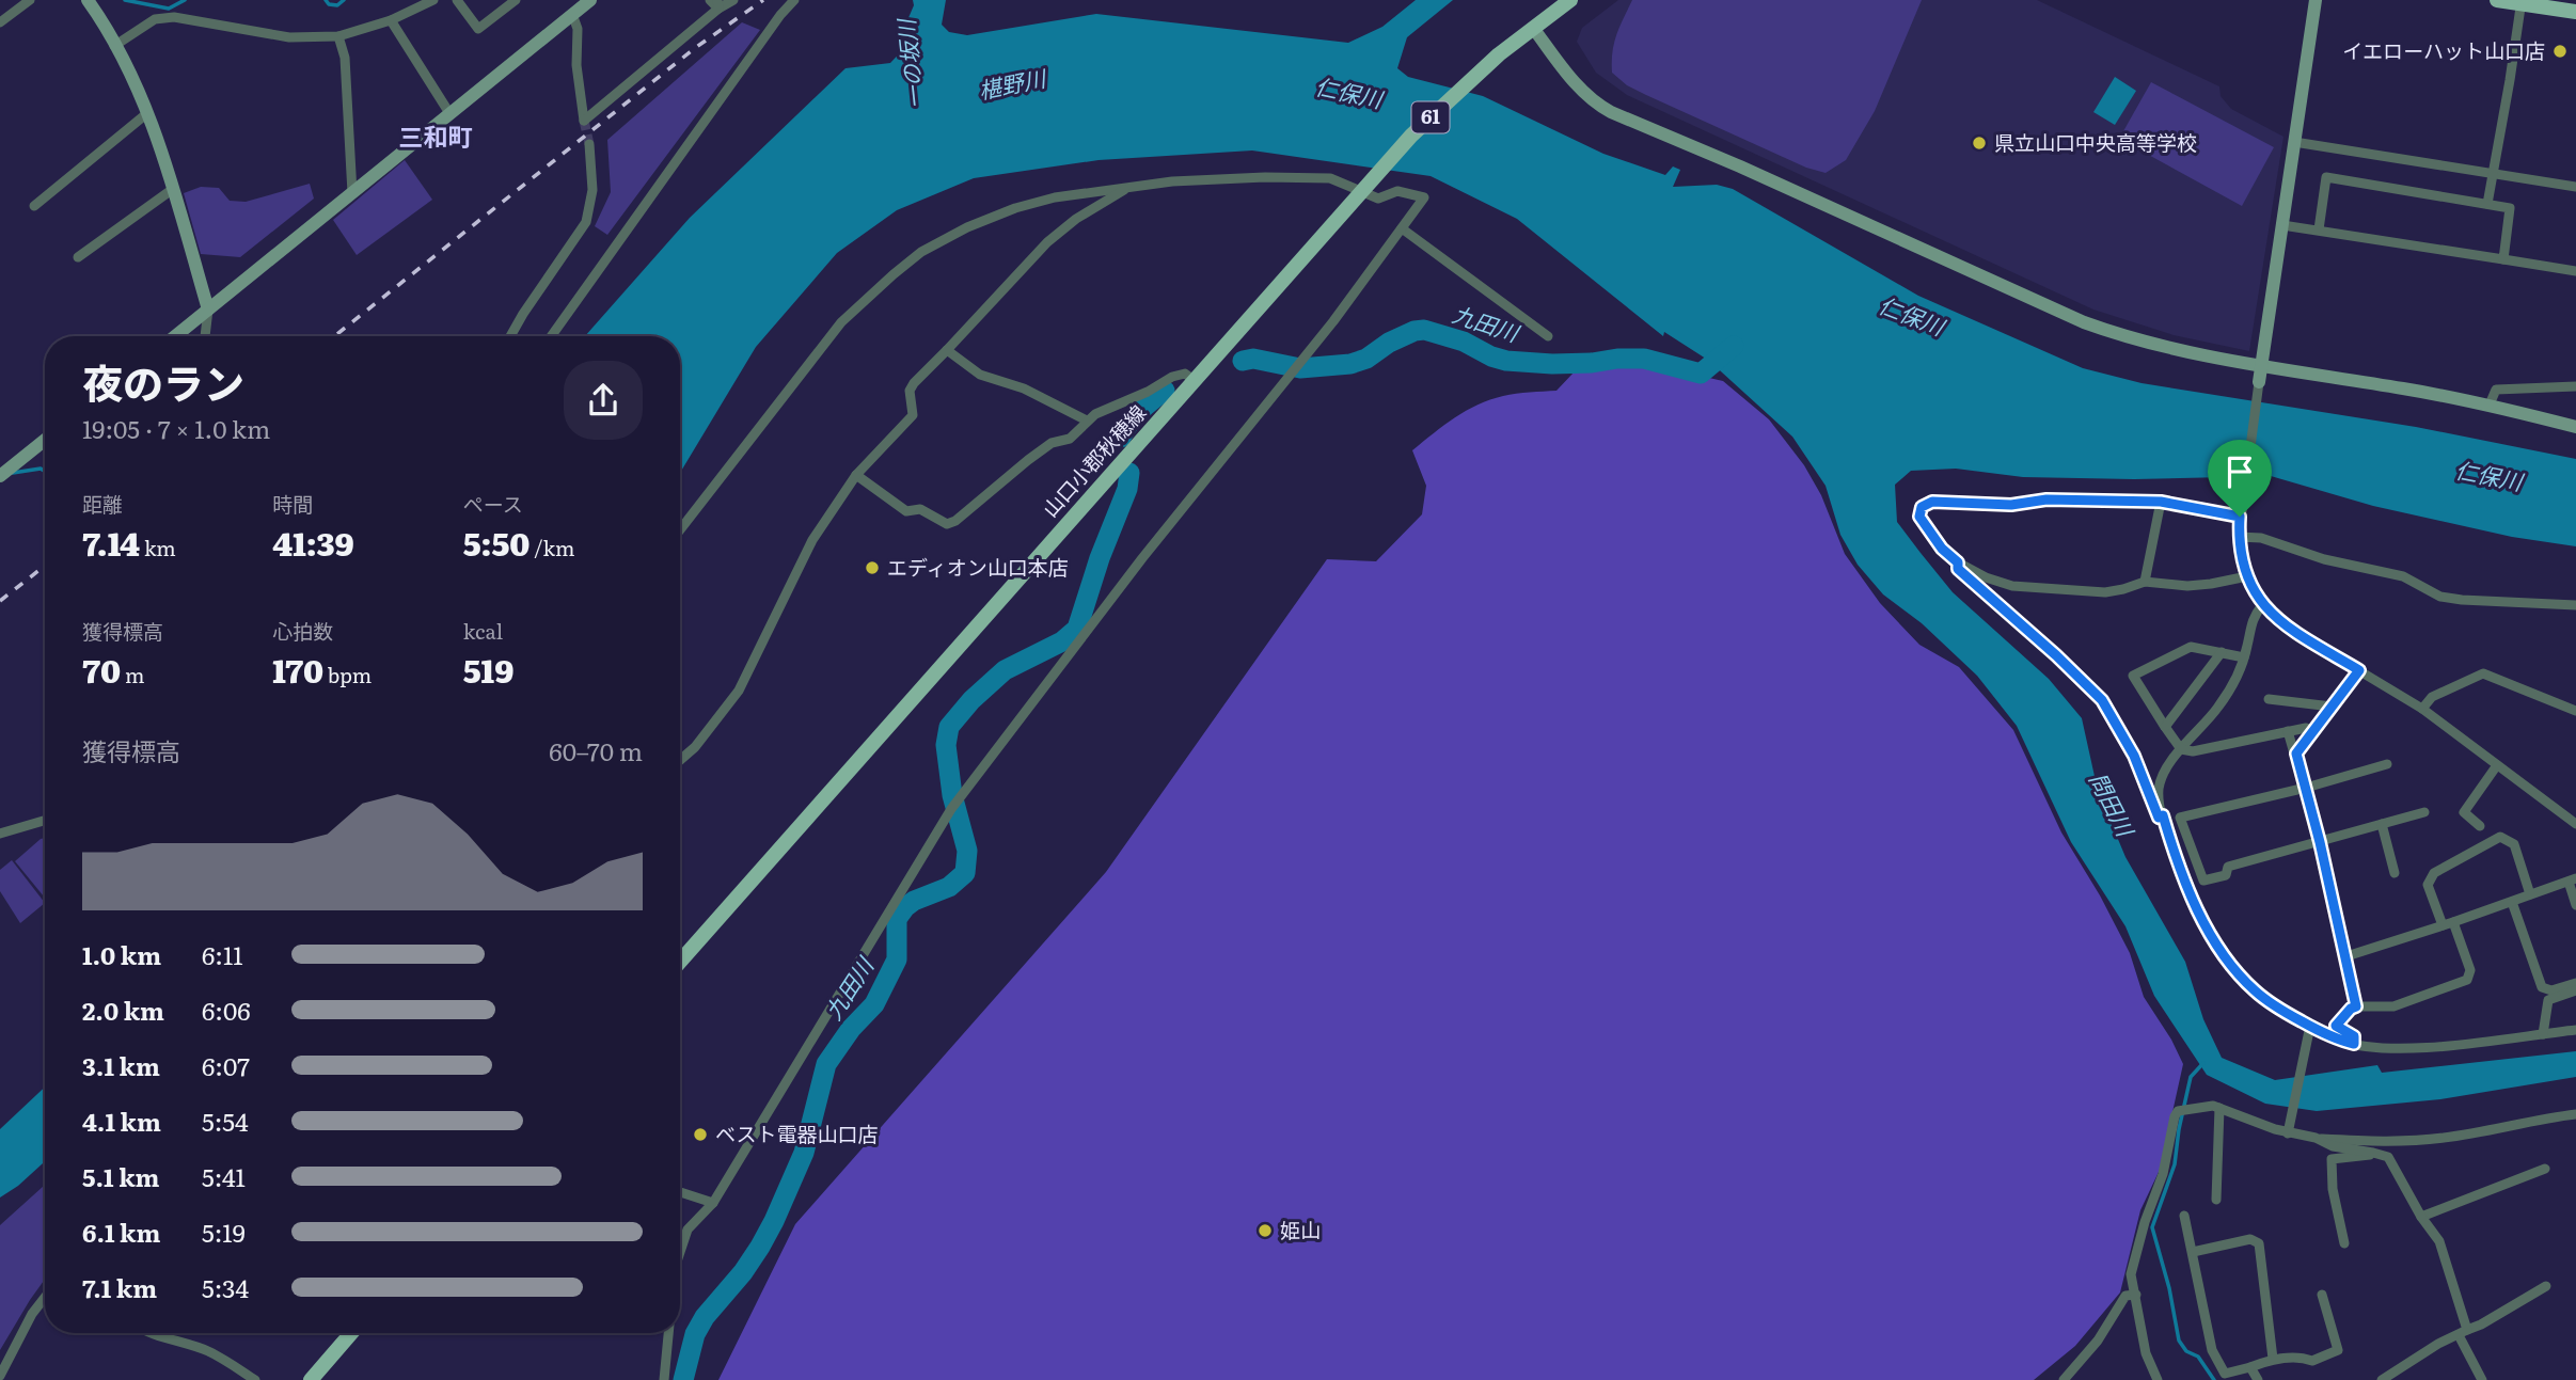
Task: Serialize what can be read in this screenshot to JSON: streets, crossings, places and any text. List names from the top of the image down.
{
  "streets": {
    "main road": ["61", "山口小郡秋穂線"]
  },
  "districts": ["三和町"],
  "water": [
    "一の坂川",
    "椹野川",
    "仁保川",
    "九田川",
    "問田川"
  ],
  "places": [
    "イエローハット山口店",
    "県立山口中央高等学校",
    "エディオン山口本店",
    "ベスト電器山口店",
    "姫山"
  ],
  "page": {
    "heading": ["夜のラン", "19:05 · 7 × 1.0 km"],
    "stats": [
      ["距離", "7.14 km"],
      ["時間", "41:39"],
      ["ペース", "5:50 /km"],
      ["獲得標高", "70 m"],
      ["心拍数", "170 bpm"],
      ["kcal", "519"]
    ],
    "chart": ["獲得標高", "60–70 m"],
    "list": [
      {
        "name": "1.0 km",
        "note": "6:11"
      },
      {
        "name": "2.0 km",
        "note": "6:06"
      },
      {
        "name": "3.1 km",
        "note": "6:07"
      },
      {
        "name": "4.1 km",
        "note": "5:54"
      },
      {
        "name": "5.1 km",
        "note": "5:41"
      },
      {
        "name": "6.1 km",
        "note": "5:19"
      },
      {
        "name": "7.1 km",
        "note": "5:34"
      }
    ]
  }
}
